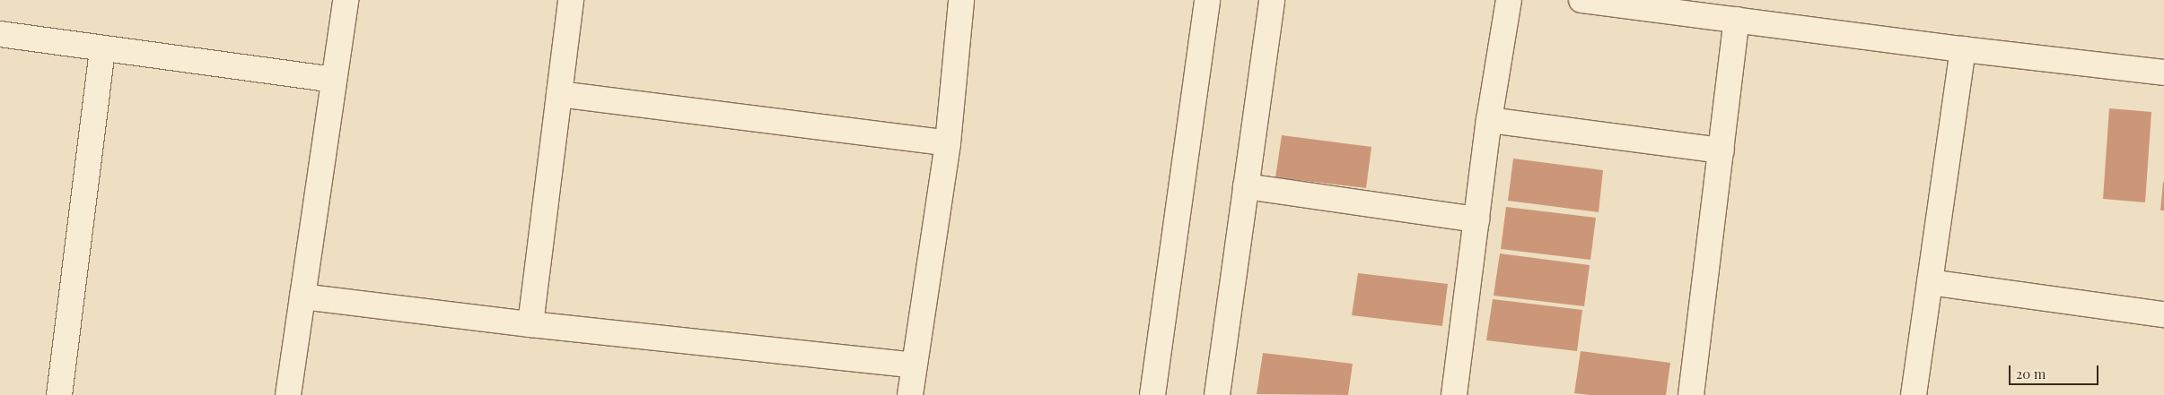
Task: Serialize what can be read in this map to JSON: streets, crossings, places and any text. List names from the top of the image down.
{
  "scale_bar": "20 m"
}
